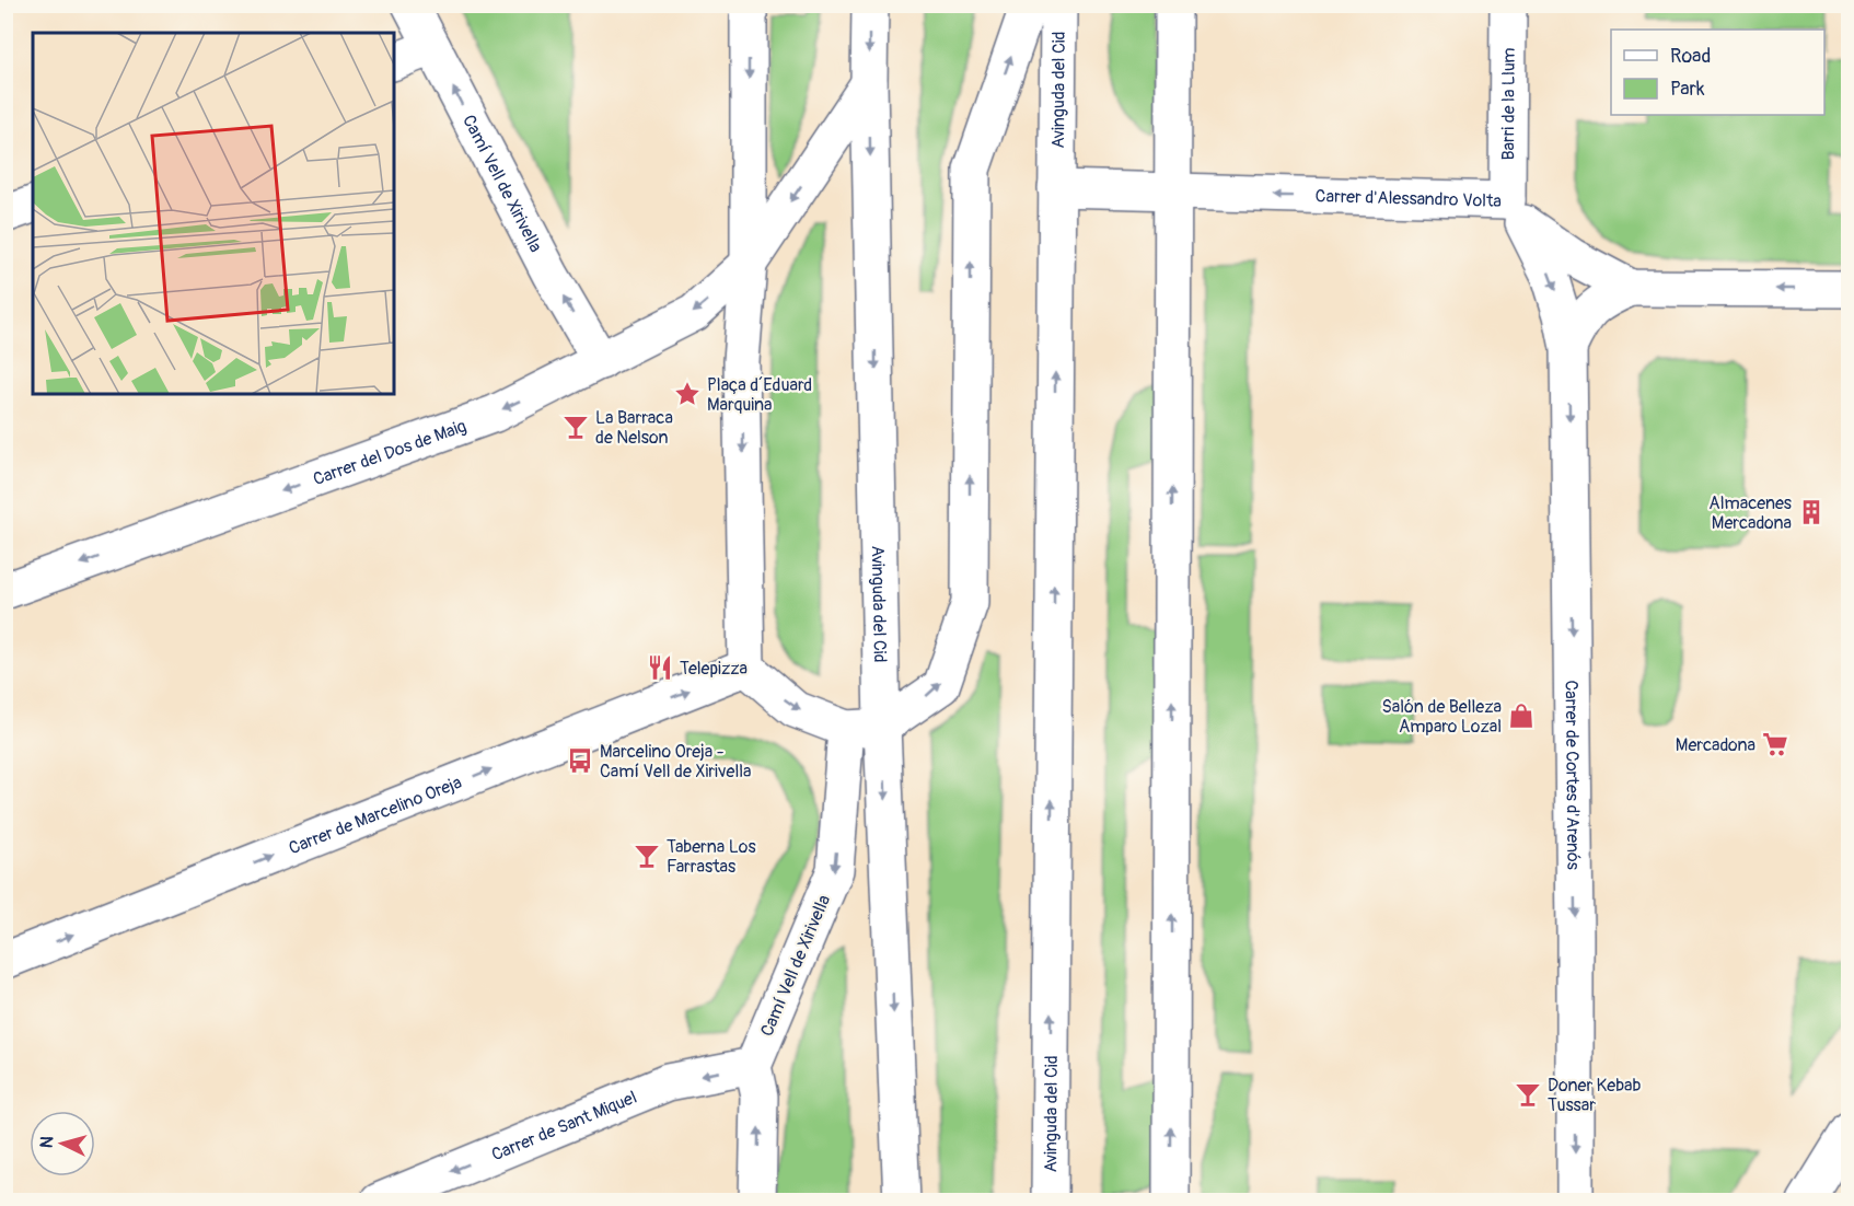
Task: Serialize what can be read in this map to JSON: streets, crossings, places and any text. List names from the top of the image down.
{
  "streets": {
    "street": [
      "Avinguda del Cid",
      "Barri de la Llum",
      "Camí Vell de Xirivella",
      "Carrer d'Alessandro Volta",
      "Carrer del Dos de Maig",
      "Carrer de Cortes d'Arenós",
      "Carrer de Marcelino Oreja",
      "Carrer de Sant Miquel"
    ]
  },
  "crossings": [
    ["Avinguda del Cid", "Carrer d'Alessandro Volta"],
    ["Barri de la Llum", "Carrer d'Alessandro Volta"],
    ["Barri de la Llum", "Carrer de Cortes d'Arenós"],
    ["Camí Vell de Xirivella", "Carrer del Dos de Maig"],
    ["Camí Vell de Xirivella", "Carrer de Sant Miquel"],
    ["Carrer d'Alessandro Volta", "Carrer de Cortes d'Arenós"]
  ],
  "one_way": [
    "Carrer d'Alessandro Volta",
    "Carrer del Dos de Maig",
    "Carrer de Cortes d'Arenós",
    "Carrer de Marcelino Oreja",
    "Carrer de Sant Miquel"
  ],
  "places": {
    "place": ["Plaça d´Eduard Marquina"],
    "bar": ["La Barraca de Nelson", "Taberna Los Farrastas", "Doner Kebab Tussar"],
    "building": ["Almacenes Mercadona"],
    "restaurant": ["Telepizza"],
    "shop": ["Salón de Belleza Amparo Lozal"],
    "supermarket": ["Mercadona"],
    "bus stop": ["Marcelino Oreja - Camí Vell de Xirivella"]
  },
  "legend": ["Road", "Park"],
  "north": "left"
}
